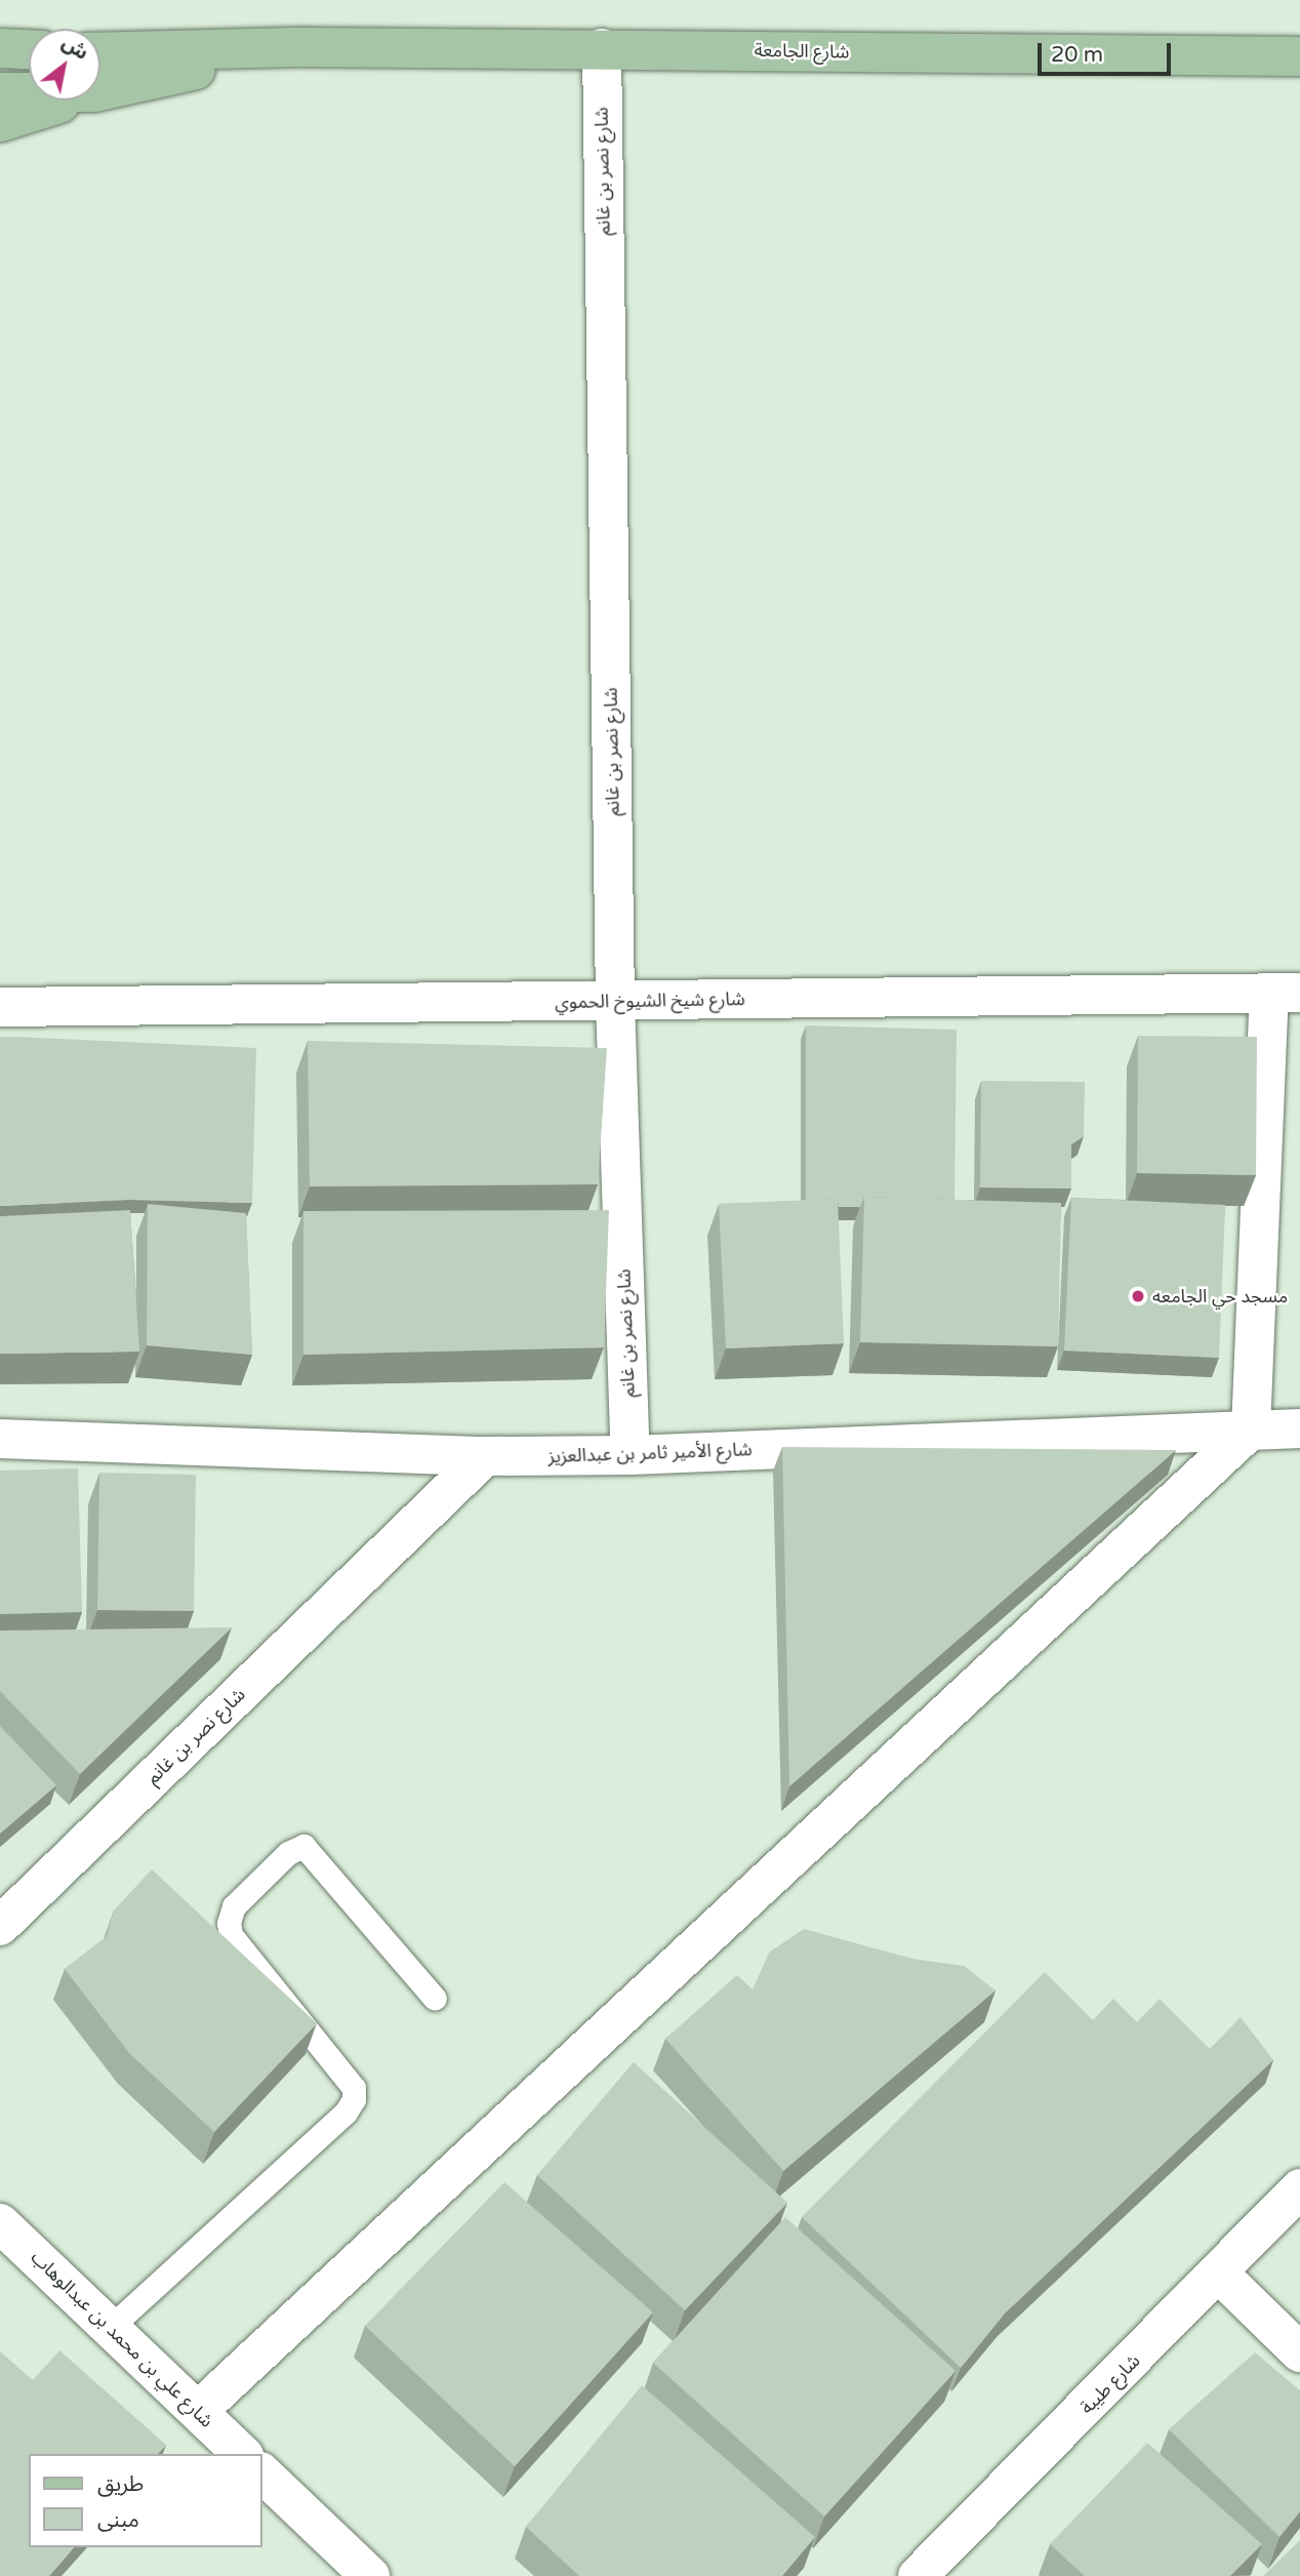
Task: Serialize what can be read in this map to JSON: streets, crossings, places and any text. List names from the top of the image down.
{
  "streets": {
    "main road": ["شارع الجامعة"],
    "street": [
      "شارع نصر بن غانم",
      "شارع شيخ الشيوخ الحموي",
      "شارع الأمير ثامر بن عبدالعزيز",
      "شارع علي بن محمد بن عبدالوهاب",
      "شارع طيبة"
    ]
  },
  "crossings": [
    ["شارع الجامعة", "شارع نصر بن غانم"],
    ["شارع نصر بن غانم", "شارع شيخ الشيوخ الحموي"],
    ["شارع نصر بن غانم", "شارع الأمير ثامر بن عبدالعزيز"]
  ],
  "places": ["مسجد حي الجامعه"],
  "legend": ["طريق", "مبنى"],
  "scale_bar": "20 m",
  "north": "top right"
}
